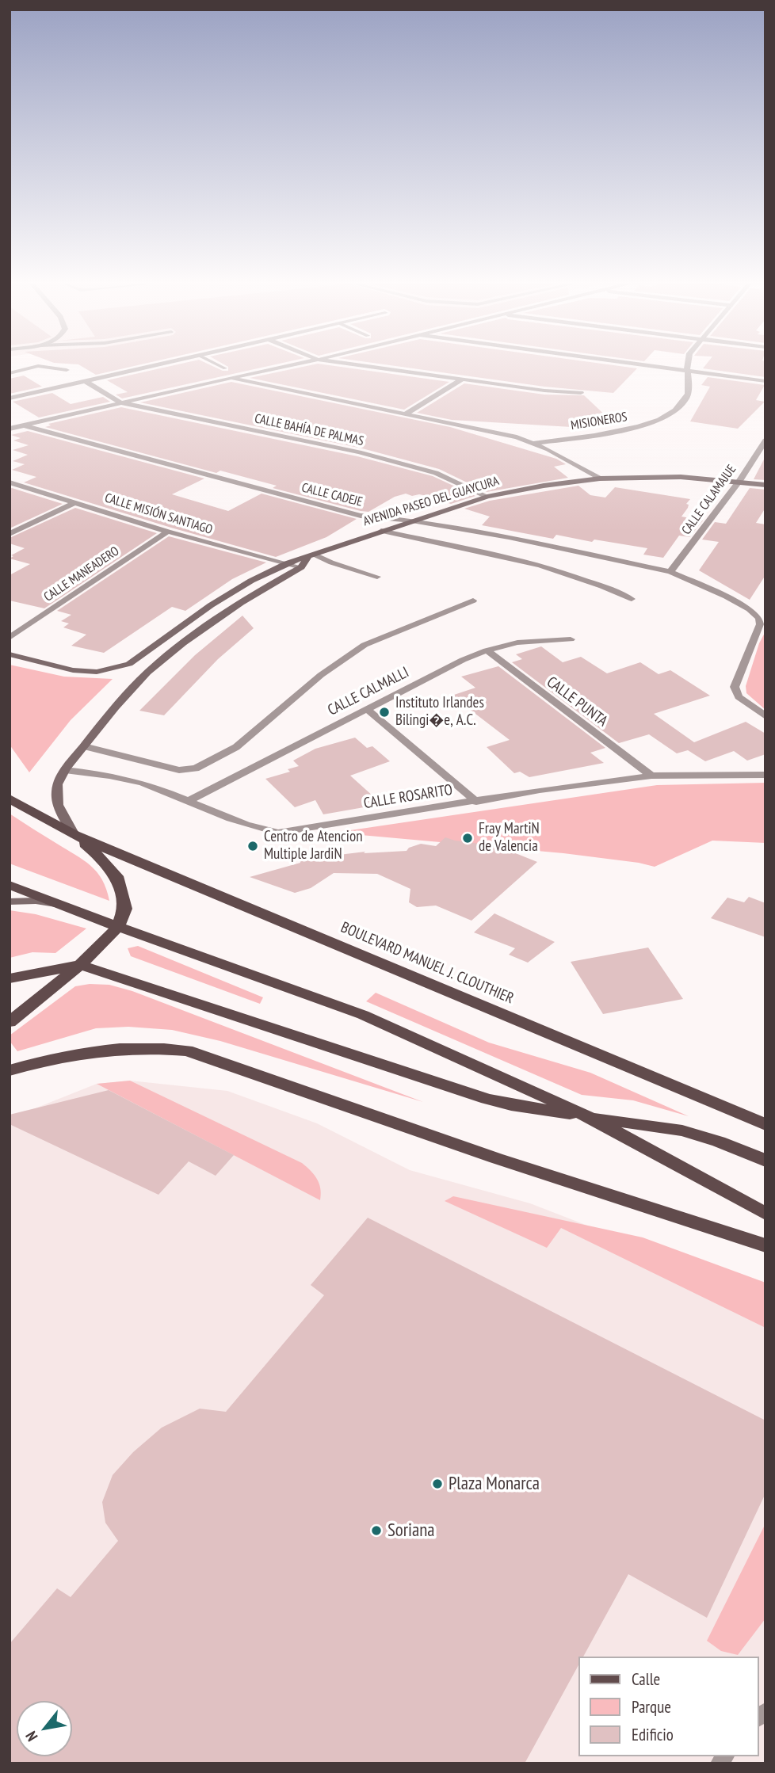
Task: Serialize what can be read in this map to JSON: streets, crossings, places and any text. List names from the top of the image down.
{
  "streets": {
    "main road": ["BOULEVARD MANUEL J. CLOUTHIER"],
    "street": [
      "MISIONEROS",
      "CALLE BAHÍA DE PALMAS",
      "CALLE CADEJE",
      "CALLE CALAMAJUE",
      "AVENIDA PASEO DEL GUAYCURA",
      "CALLE MISIÓN SANTIAGO",
      "CALLE MANEADERO",
      "CALLE CALMALLI",
      "CALLE PUNTA",
      "CALLE ROSARITO"
    ]
  },
  "crossings": [
    ["CALLE BAHÍA DE PALMAS", "AVENIDA PASEO DEL GUAYCURA"],
    ["CALLE CADEJE", "CALLE CALAMAJUE"],
    ["CALLE CADEJE", "AVENIDA PASEO DEL GUAYCURA"],
    ["CALLE CALAMAJUE", "AVENIDA PASEO DEL GUAYCURA"],
    ["AVENIDA PASEO DEL GUAYCURA", "CALLE MISIÓN SANTIAGO"],
    ["CALLE MISIÓN SANTIAGO", "CALLE MANEADERO"],
    ["CALLE CALMALLI", "CALLE PUNTA"],
    ["CALLE CALMALLI", "CALLE ROSARITO"],
    ["CALLE PUNTA", "CALLE ROSARITO"]
  ],
  "places": [
    "Instituto Irlandes Bilingi�e, A.C.",
    "Fray MartiN de Valencia",
    "Centro de Atencion Multiple JardiN",
    "Plaza Monarca",
    "Soriana"
  ],
  "legend": ["Calle", "Parque", "Edificio"],
  "north": "bottom left"
}
